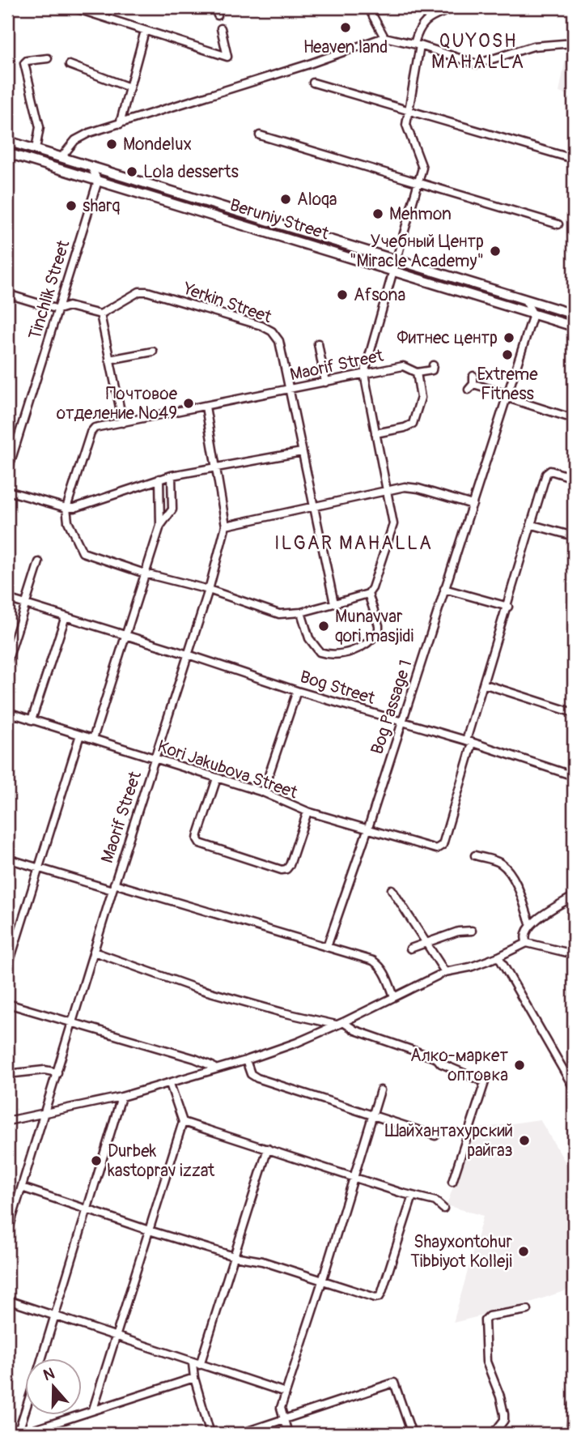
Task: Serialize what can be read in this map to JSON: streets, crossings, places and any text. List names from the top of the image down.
{
  "streets": {
    "main road": ["Beruniy Street"],
    "street": [
      "Tinchlik Street",
      "Yerkin Street",
      "Maorif Street",
      "Bog Street",
      "Bog Passage 1",
      "Kori Jakubova Street"
    ]
  },
  "crossings": [
    ["Beruniy Street", "Tinchlik Street"],
    ["Beruniy Street", "Bog Passage 1"],
    ["Yerkin Street", "Maorif Street"],
    ["Maorif Street", "Bog Street"],
    ["Maorif Street", "Kori Jakubova Street"],
    ["Bog Street", "Bog Passage 1"],
    ["Bog Street", "Kori Jakubova Street"],
    ["Bog Passage 1", "Kori Jakubova Street"]
  ],
  "districts": ["QUYOSH MAHALLA", "ILGAR MAHALLA"],
  "places": [
    "Heaven land",
    "Mondelux",
    "Lola desserts",
    "Aloqa",
    "sharq",
    "Mehmon",
    "Учебный Центр \"Miracle Academy\"",
    "Afsona",
    "Фитнес центр",
    "Extreme Fitness",
    "Почтовое отделение №49",
    "Munavvar qori masjidi",
    "Алко-маркет оптовка",
    "Шайхантахурский райгаз",
    "Durbek kastoprav izzat",
    "Shayxontohur Tibbiyot Kolleji"
  ],
  "north": "top"
}
